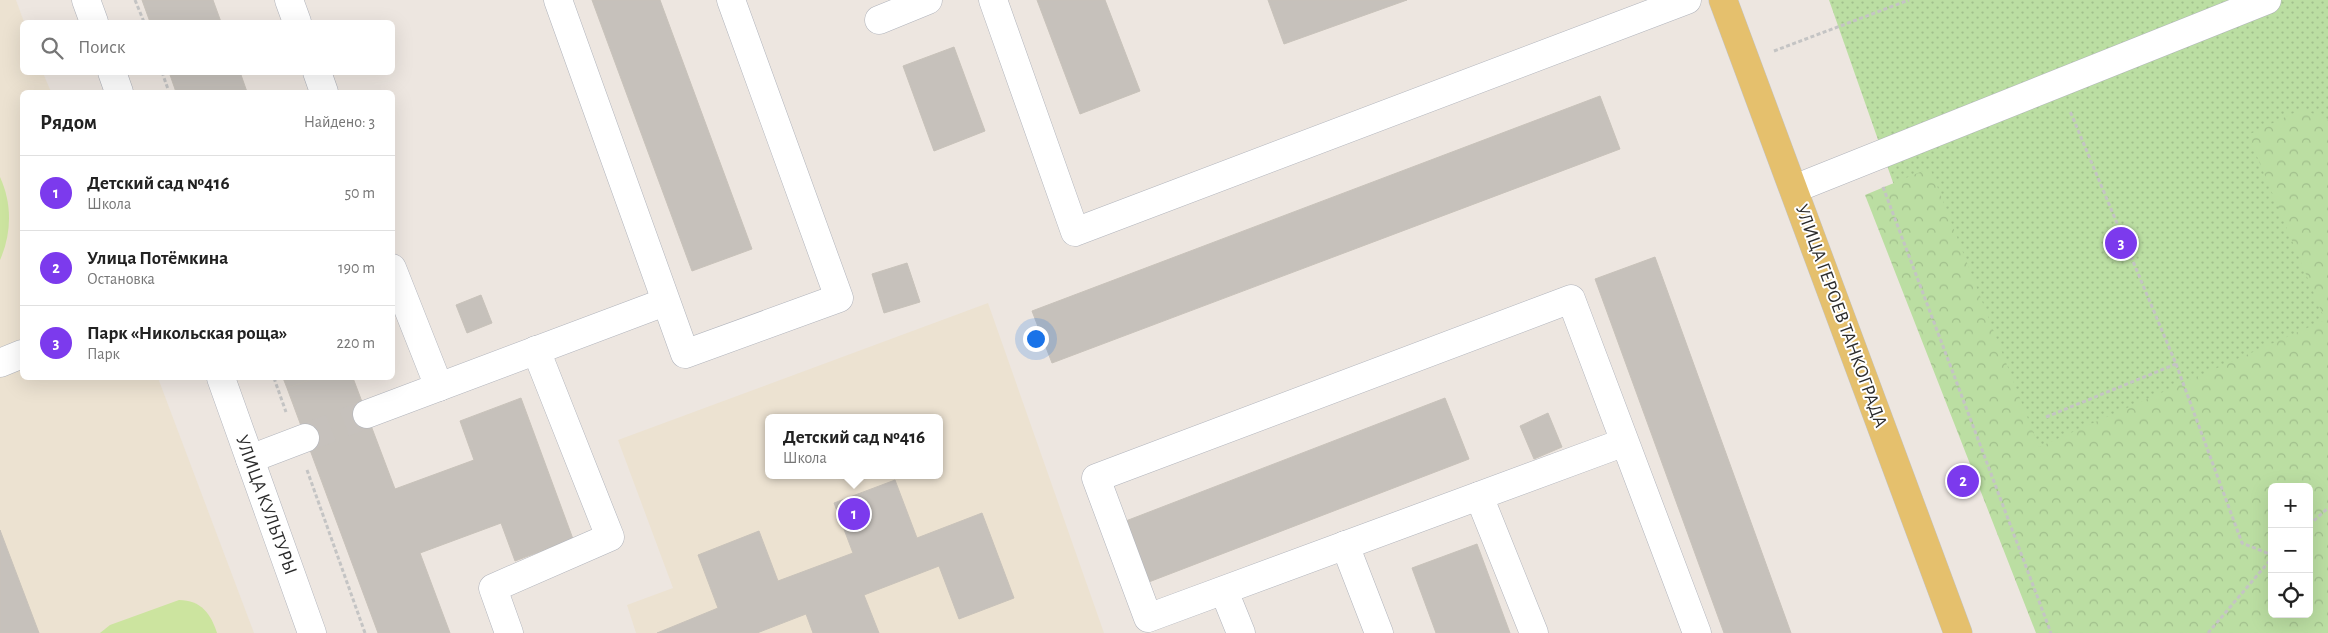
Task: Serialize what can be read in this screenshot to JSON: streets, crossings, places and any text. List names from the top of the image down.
{
  "streets": {
    "main road": ["УЛИЦА ГЕРОЕВ ТАНКОГРАДА"],
    "street": ["УЛИЦА КУЛЬТУРЫ"]
  },
  "page": {
    "search": "Поиск",
    "heading": ["Рядом", "Найдено: 3"],
    "list": [
      {
        "mark": "1",
        "name": "Детский сад №416",
        "note": "Школа",
        "value": "50 m"
      },
      {
        "mark": "2",
        "name": "Улица Потёмкина",
        "note": "Остановка",
        "value": "190 m"
      },
      {
        "mark": "3",
        "name": "Парк «Никольская роща»",
        "note": "Парк",
        "value": "220 m"
      }
    ],
    "pins": ["3", "2", "1"],
    "popup": ["Детский сад №416", "Школа"],
    "map_buttons": ["+", "−"]
  }
}
